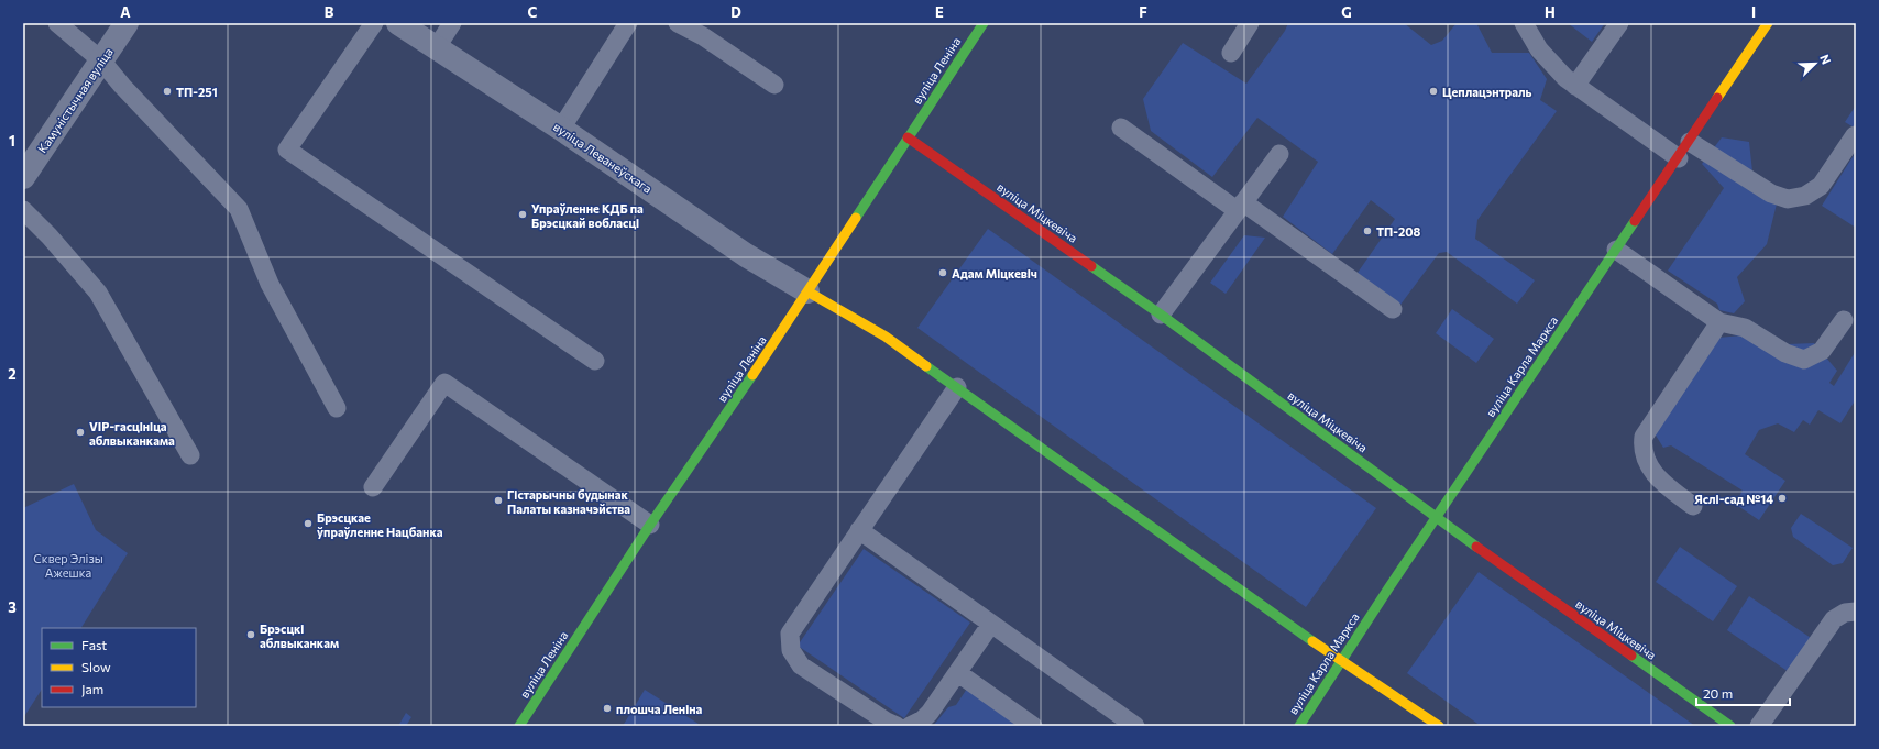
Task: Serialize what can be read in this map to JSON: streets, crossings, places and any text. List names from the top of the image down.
{
  "streets": {
    "main road": ["вуліца Леніна", "вуліца Міцкевіча", "вуліца Карла Маркса"],
    "street": ["Камуністычная вуліца", "вуліца Леванеўскага"]
  },
  "crossings": [
    ["вуліца Леніна", "вуліца Леванеўскага"],
    ["вуліца Леніна", "вуліца Міцкевіча"],
    ["вуліца Міцкевіча", "вуліца Карла Маркса"]
  ],
  "parks": ["Сквер Элізы Ажешка"],
  "places": [
    "ТП-251",
    "Цеплацэнтраль",
    "Упраўленне КДБ па Брэсцкай вобласці",
    "ТП-208",
    "Адам Міцкевіч",
    "VIP-гасцініца аблвыканкама",
    "Яслі-сад №14",
    "Гістарычны будынак Палаты казначэйства",
    "Брэсцкае ўпраўленне Нацбанка",
    "Брэсцкі аблвыканкам",
    "плошча Леніна"
  ],
  "legend": ["Fast", "Slow", "Jam"],
  "scale_bar": "20 m",
  "north": "top right",
  "grid": {
    "columns": [
      "A",
      "B",
      "C",
      "D",
      "E",
      "F",
      "G",
      "H",
      "I"
    ],
    "rows": ["1", "2", "3"]
  }
}
